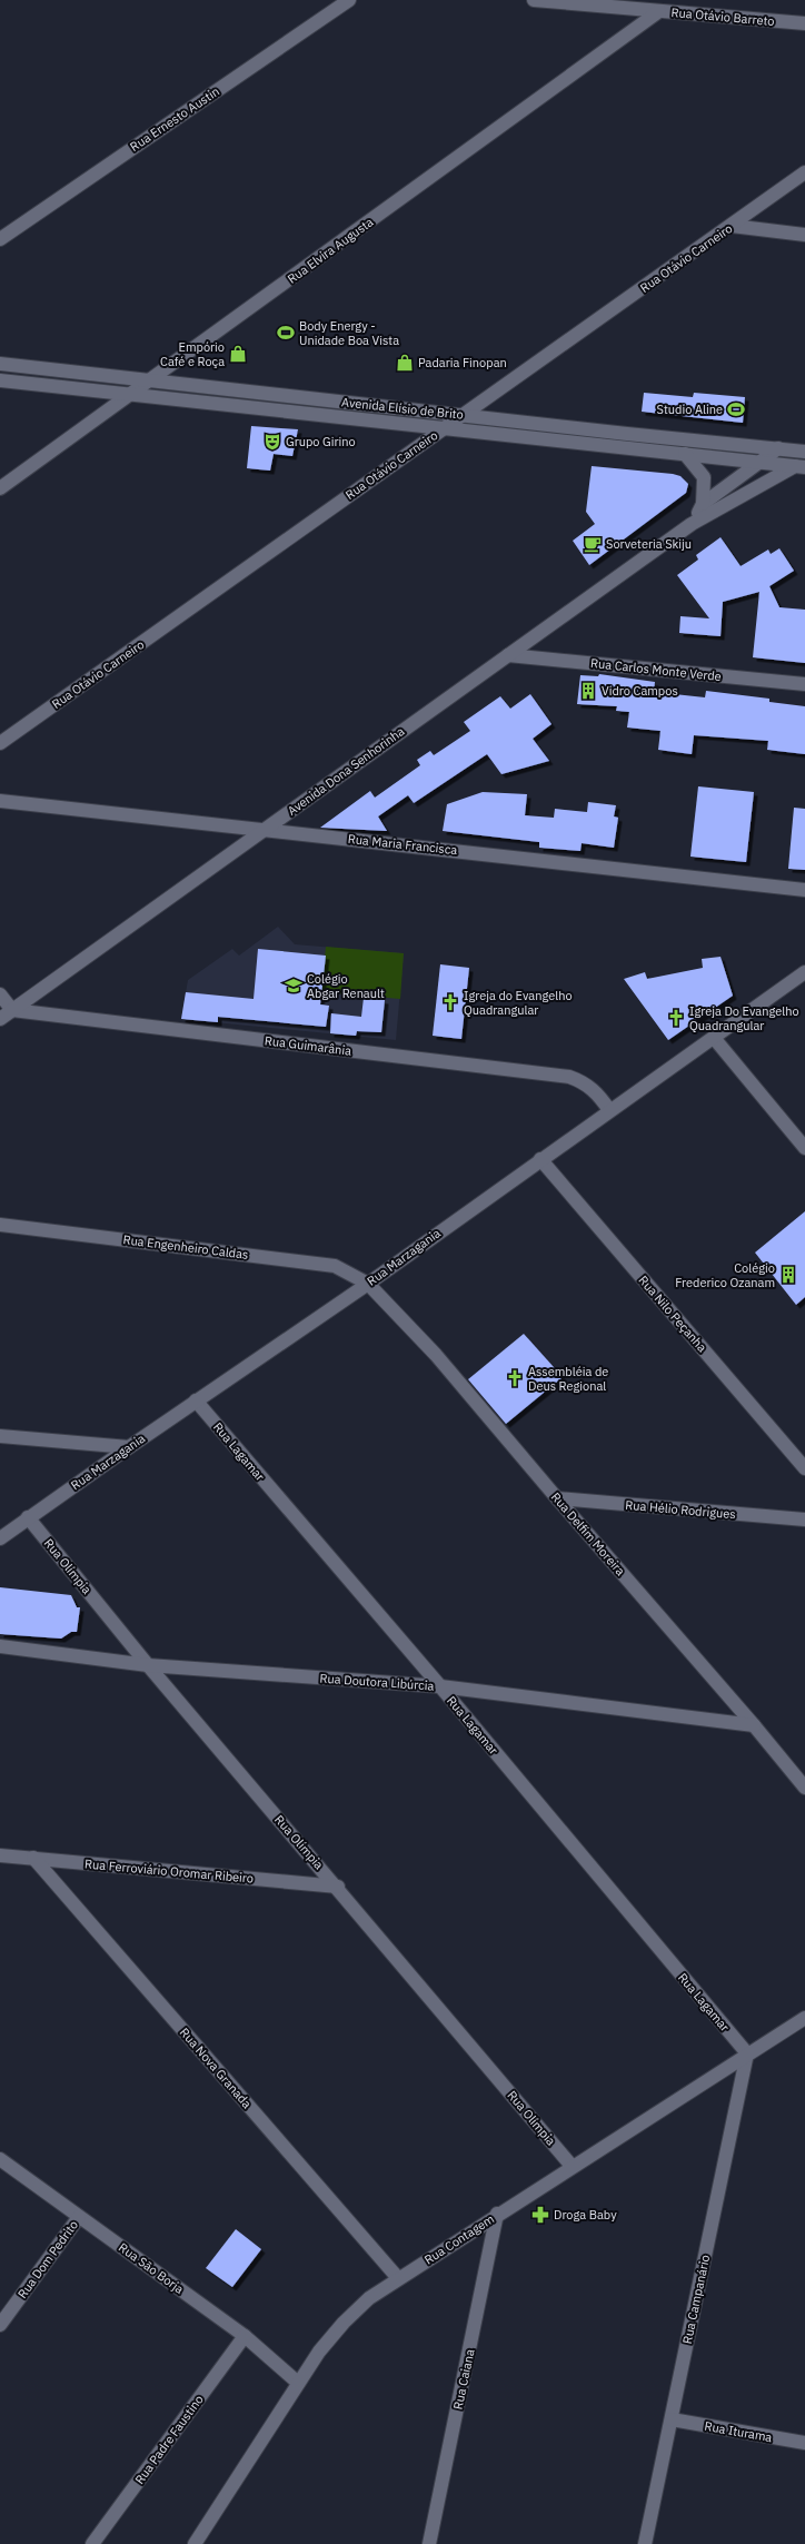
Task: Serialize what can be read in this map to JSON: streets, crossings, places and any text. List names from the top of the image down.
{
  "streets": {
    "street": [
      "Rua Otávio Barreto",
      "Rua Ernesto Austin",
      "Rua Elvira Augusta",
      "Rua Otávio Carneiro",
      "Avenida Elísio de Brito",
      "Rua Carlos Monte Verde",
      "Avenida Dona Senhorinha",
      "Rua Maria Francisca",
      "Rua Guimarânia",
      "Rua Engenheiro Caldas",
      "Rua Marzagania",
      "Rua Nilo Peçanha",
      "Rua Lagamar",
      "Rua Hélio Rodrigues",
      "Rua Delfim Moreira",
      "Rua Olímpia",
      "Rua Doutora Libúrcia",
      "Rua Ferroviário Oromar Ribeiro",
      "Rua Nova Granada",
      "Rua Contagem",
      "Rua Dom Pedrito",
      "Rua São Borja",
      "Rua Campanário",
      "Rua Caiana",
      "Rua Iturama",
      "Rua Padre Faustino"
    ]
  },
  "crossings": [
    ["Rua Otávio Barreto", "Rua Elvira Augusta"],
    ["Rua Elvira Augusta", "Avenida Elísio de Brito"],
    ["Rua Otávio Carneiro", "Avenida Elísio de Brito"],
    ["Avenida Elísio de Brito", "Avenida Dona Senhorinha"],
    ["Rua Carlos Monte Verde", "Avenida Dona Senhorinha"],
    ["Avenida Dona Senhorinha", "Rua Maria Francisca"],
    ["Avenida Dona Senhorinha", "Rua Guimarânia"],
    ["Rua Guimarânia", "Rua Marzagania"],
    ["Rua Engenheiro Caldas", "Rua Marzagania"],
    ["Rua Engenheiro Caldas", "Rua Delfim Moreira"],
    ["Rua Marzagania", "Rua Nilo Peçanha"],
    ["Rua Marzagania", "Rua Lagamar"],
    ["Rua Marzagania", "Rua Delfim Moreira"],
    ["Rua Marzagania", "Rua Olímpia"],
    ["Rua Lagamar", "Rua Doutora Libúrcia"],
    ["Rua Lagamar", "Rua Contagem"],
    ["Rua Lagamar", "Rua Campanário"],
    ["Rua Hélio Rodrigues", "Rua Delfim Moreira"],
    ["Rua Delfim Moreira", "Rua Doutora Libúrcia"],
    ["Rua Olímpia", "Rua Doutora Libúrcia"],
    ["Rua Olímpia", "Rua Ferroviário Oromar Ribeiro"],
    ["Rua Olímpia", "Rua Contagem"],
    ["Rua Ferroviário Oromar Ribeiro", "Rua Nova Granada"],
    ["Rua Nova Granada", "Rua Contagem"],
    ["Rua Contagem", "Rua São Borja"],
    ["Rua Contagem", "Rua Campanário"],
    ["Rua Contagem", "Rua Caiana"],
    ["Rua Dom Pedrito", "Rua São Borja"],
    ["Rua São Borja", "Rua Padre Faustino"],
    ["Rua Campanário", "Rua Iturama"]
  ],
  "places": {
    "sports": ["Body Energy - Unidade Boa Vista", "Studio Aline"],
    "shop": ["Empório Café e Roça", "Padaria Finopan"],
    "theatre": ["Grupo Girino"],
    "cafe": ["Sorveteria Skiju"],
    "building": ["Vidro Campos", "Colégio Frederico Ozanam"],
    "school or university": ["Colégio Abgar Renault"],
    "church": ["Igreja do Evangelho Quadrangular", "Igreja Do Evangelho Quadrangular", "Assembléia de Deus Regional"],
    "pharmacy": ["Droga Baby"]
  }
}
